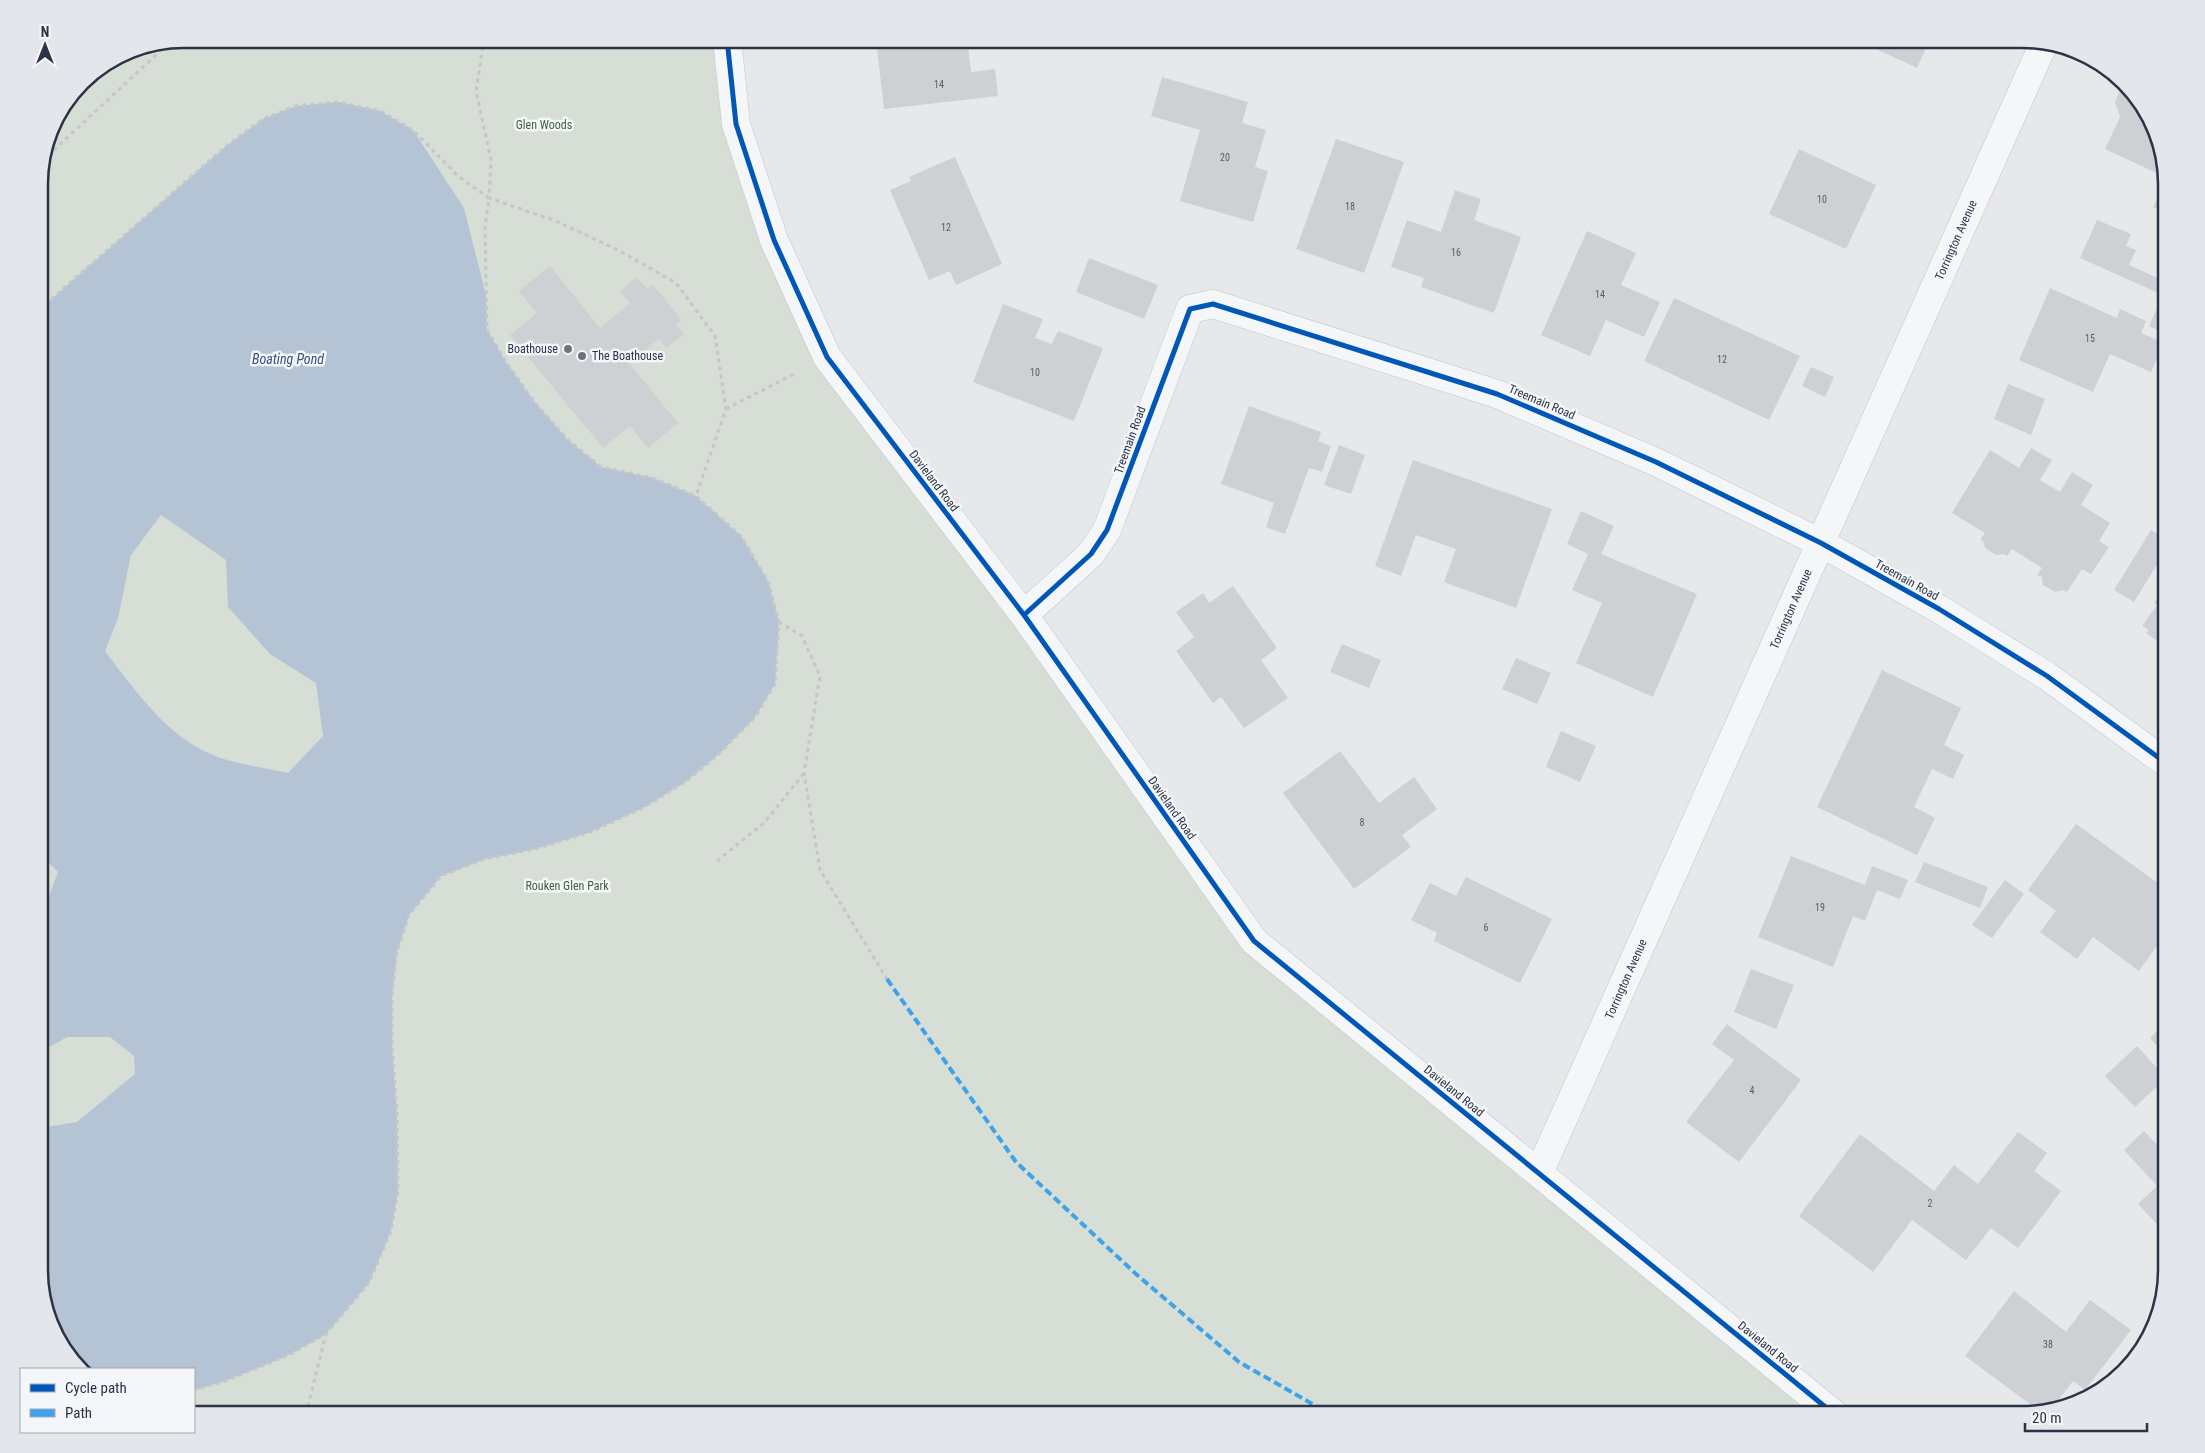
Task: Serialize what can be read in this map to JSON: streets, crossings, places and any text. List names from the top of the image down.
{
  "streets": {
    "street": ["Torrington Avenue", "Treemain Road", "Davieland Road"]
  },
  "crossings": [
    ["Torrington Avenue", "Treemain Road"],
    ["Torrington Avenue", "Davieland Road"],
    ["Treemain Road", "Davieland Road"]
  ],
  "water": ["Boating Pond"],
  "parks": ["Glen Woods", "Rouken Glen Park"],
  "places": ["Boathouse", "The Boathouse"],
  "house_numbers": [
    "14",
    "20",
    "10",
    "18",
    "12",
    "16",
    "14",
    "15",
    "12",
    "10",
    "8",
    "19",
    "6",
    "4",
    "2",
    "38"
  ],
  "legend": ["Cycle path", "Path"],
  "scale_bar": "20 m",
  "north": "top"
}
